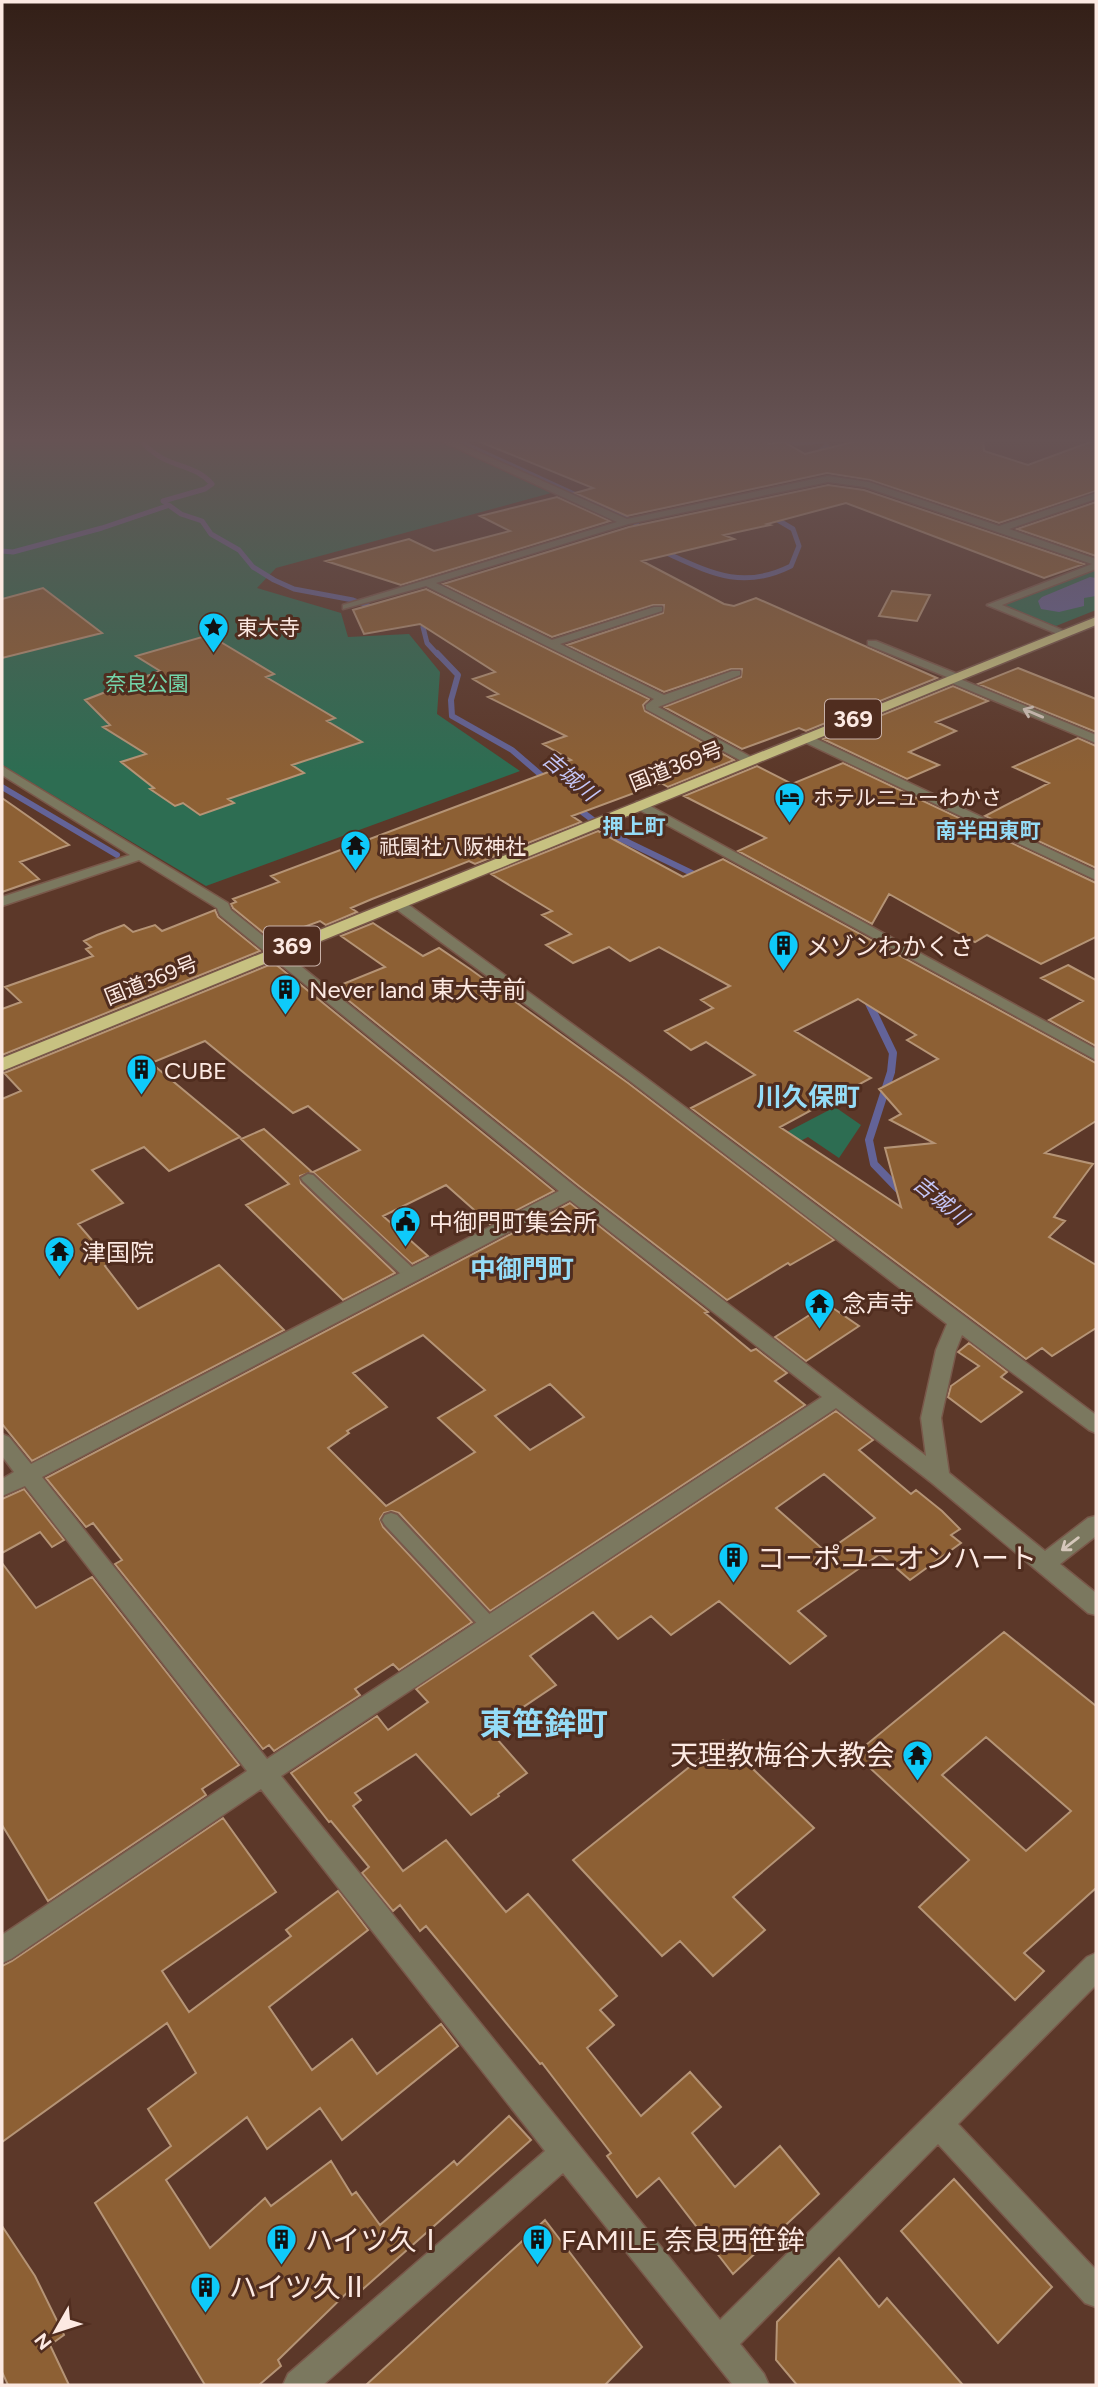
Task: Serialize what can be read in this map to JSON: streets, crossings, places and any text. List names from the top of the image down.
{
  "streets": {
    "highway": ["369", "国道369号"]
  },
  "districts": [
    "押上町",
    "南半田東町",
    "川久保町",
    "中御門町",
    "東笹鉾町"
  ],
  "water": ["吉城川"],
  "parks": ["奈良公園"],
  "places": {
    "place": ["東大寺"],
    "hotel": ["ホテルニューわかさ"],
    "temple": [
      "祇園社八阪神社",
      "津国院",
      "念声寺",
      "天理教梅谷大教会"
    ],
    "building": [
      "メゾンわかくさ",
      "Never land 東大寺前",
      "CUBE",
      "コーポユニオンハート",
      "ハイツ久Ⅰ",
      "FAMILE 奈良西笹鉾",
      "ハイツ久Ⅱ"
    ],
    "public building": ["中御門町集会所"]
  },
  "north": "bottom left"
}
